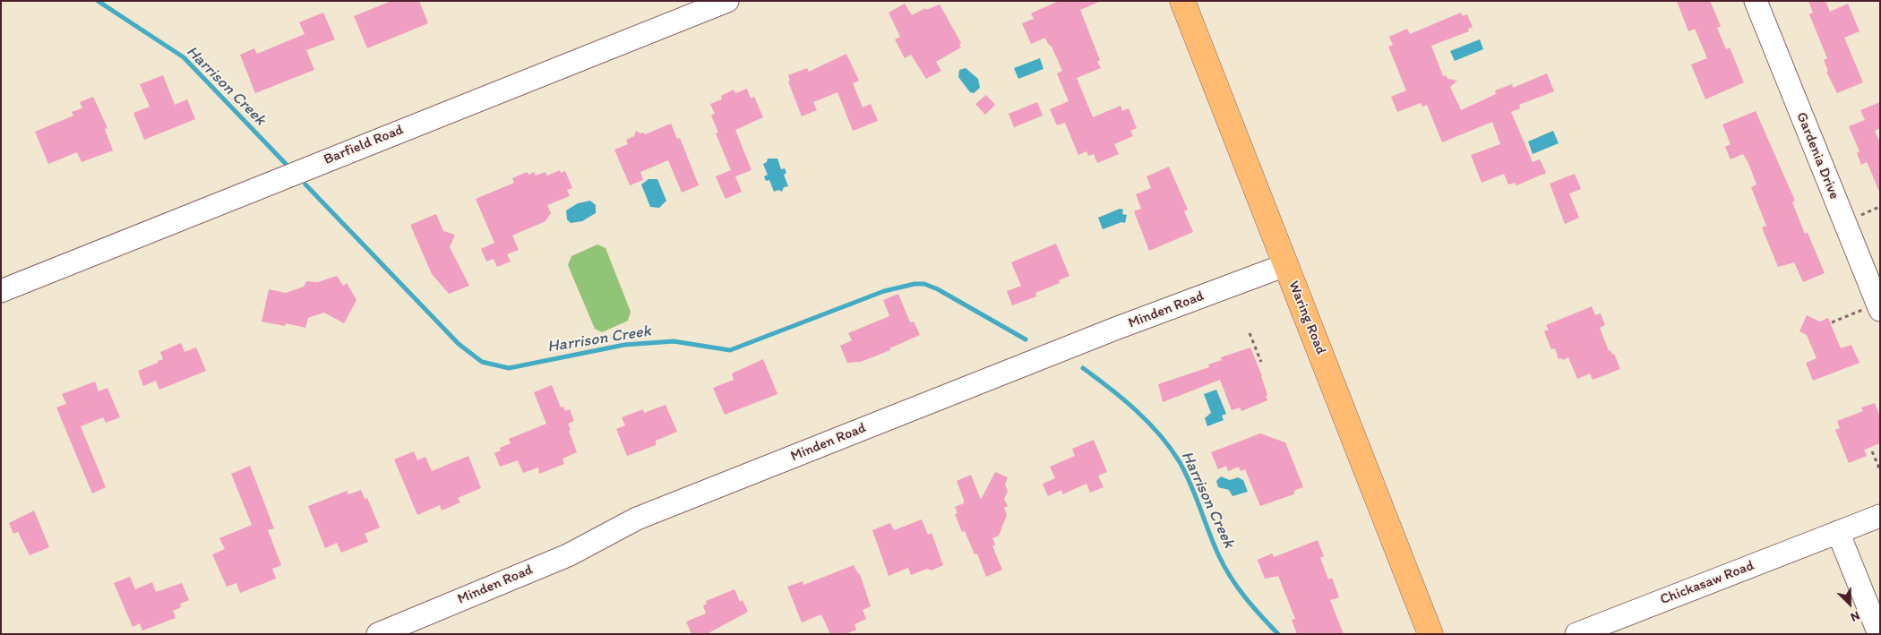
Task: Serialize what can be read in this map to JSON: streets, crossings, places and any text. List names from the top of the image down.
{
  "streets": {
    "main road": ["Waring Road"],
    "street": [
      "Barfield Road",
      "Gardenia Drive",
      "Minden Road",
      "Chickasaw Road"
    ]
  },
  "crossings": [
    ["Minden Road", "Waring Road"]
  ],
  "water": ["Harrison Creek"],
  "north": "bottom right"
}
